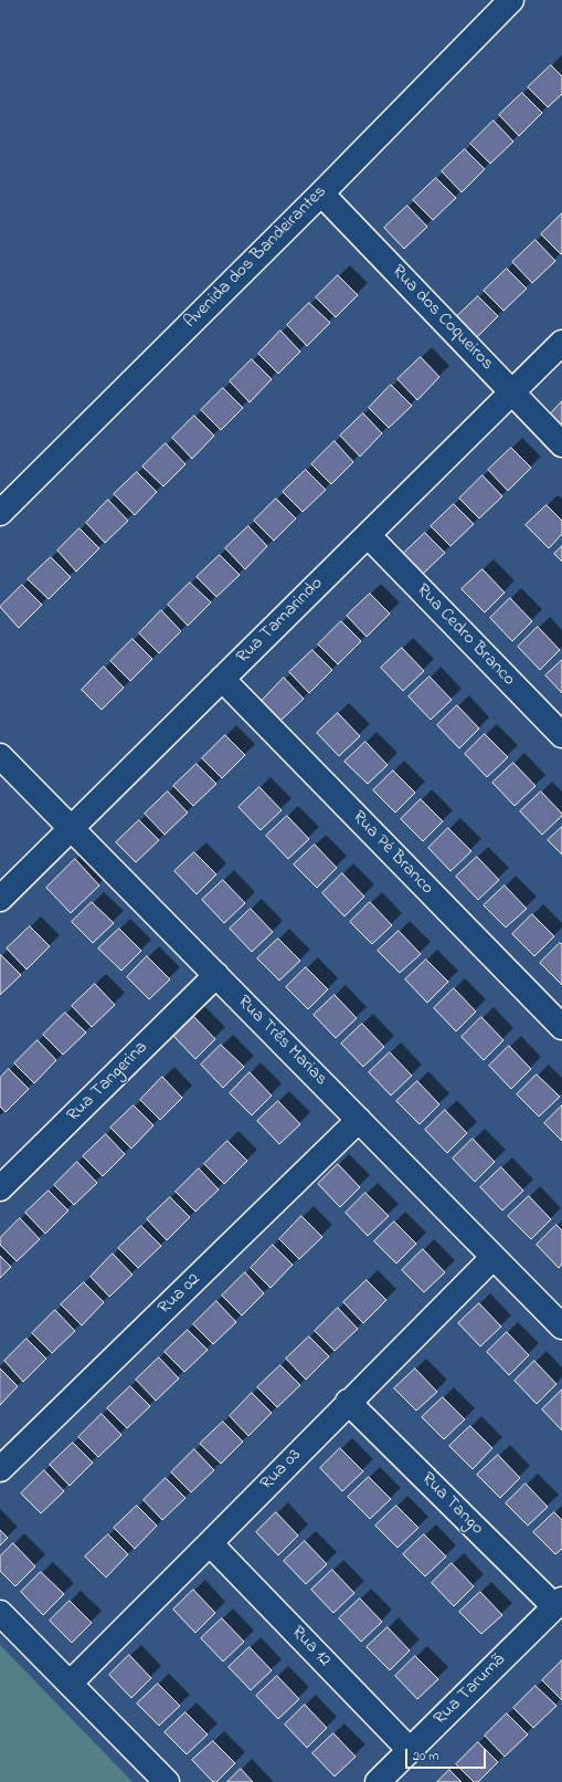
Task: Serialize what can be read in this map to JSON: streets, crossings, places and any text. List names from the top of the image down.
{
  "streets": {
    "street": [
      "Avenida dos Bandeirantes",
      "Rua dos Coqueiros",
      "Rua Tamarindo",
      "Rua Cedro Branco",
      "Rua Pé Branco",
      "Rua Três Marias",
      "Rua Tangerina",
      "Rua 02",
      "Rua 03",
      "Rua Tango",
      "Rua 12",
      "Rua Tarumã"
    ]
  },
  "crossings": [
    ["Avenida dos Bandeirantes", "Rua dos Coqueiros"],
    ["Rua dos Coqueiros", "Rua Tamarindo"],
    ["Rua Tamarindo", "Rua Cedro Branco"],
    ["Rua Tamarindo", "Rua Pé Branco"],
    ["Rua Tamarindo", "Rua Três Marias"],
    ["Rua Três Marias", "Rua Tangerina"],
    ["Rua Três Marias", "Rua 02"],
    ["Rua Três Marias", "Rua 03"],
    ["Rua 03", "Rua Tango"],
    ["Rua 03", "Rua 12"],
    ["Rua Tango", "Rua Tarumã"],
    ["Rua 12", "Rua Tarumã"]
  ],
  "scale_bar": "20 m"
}
